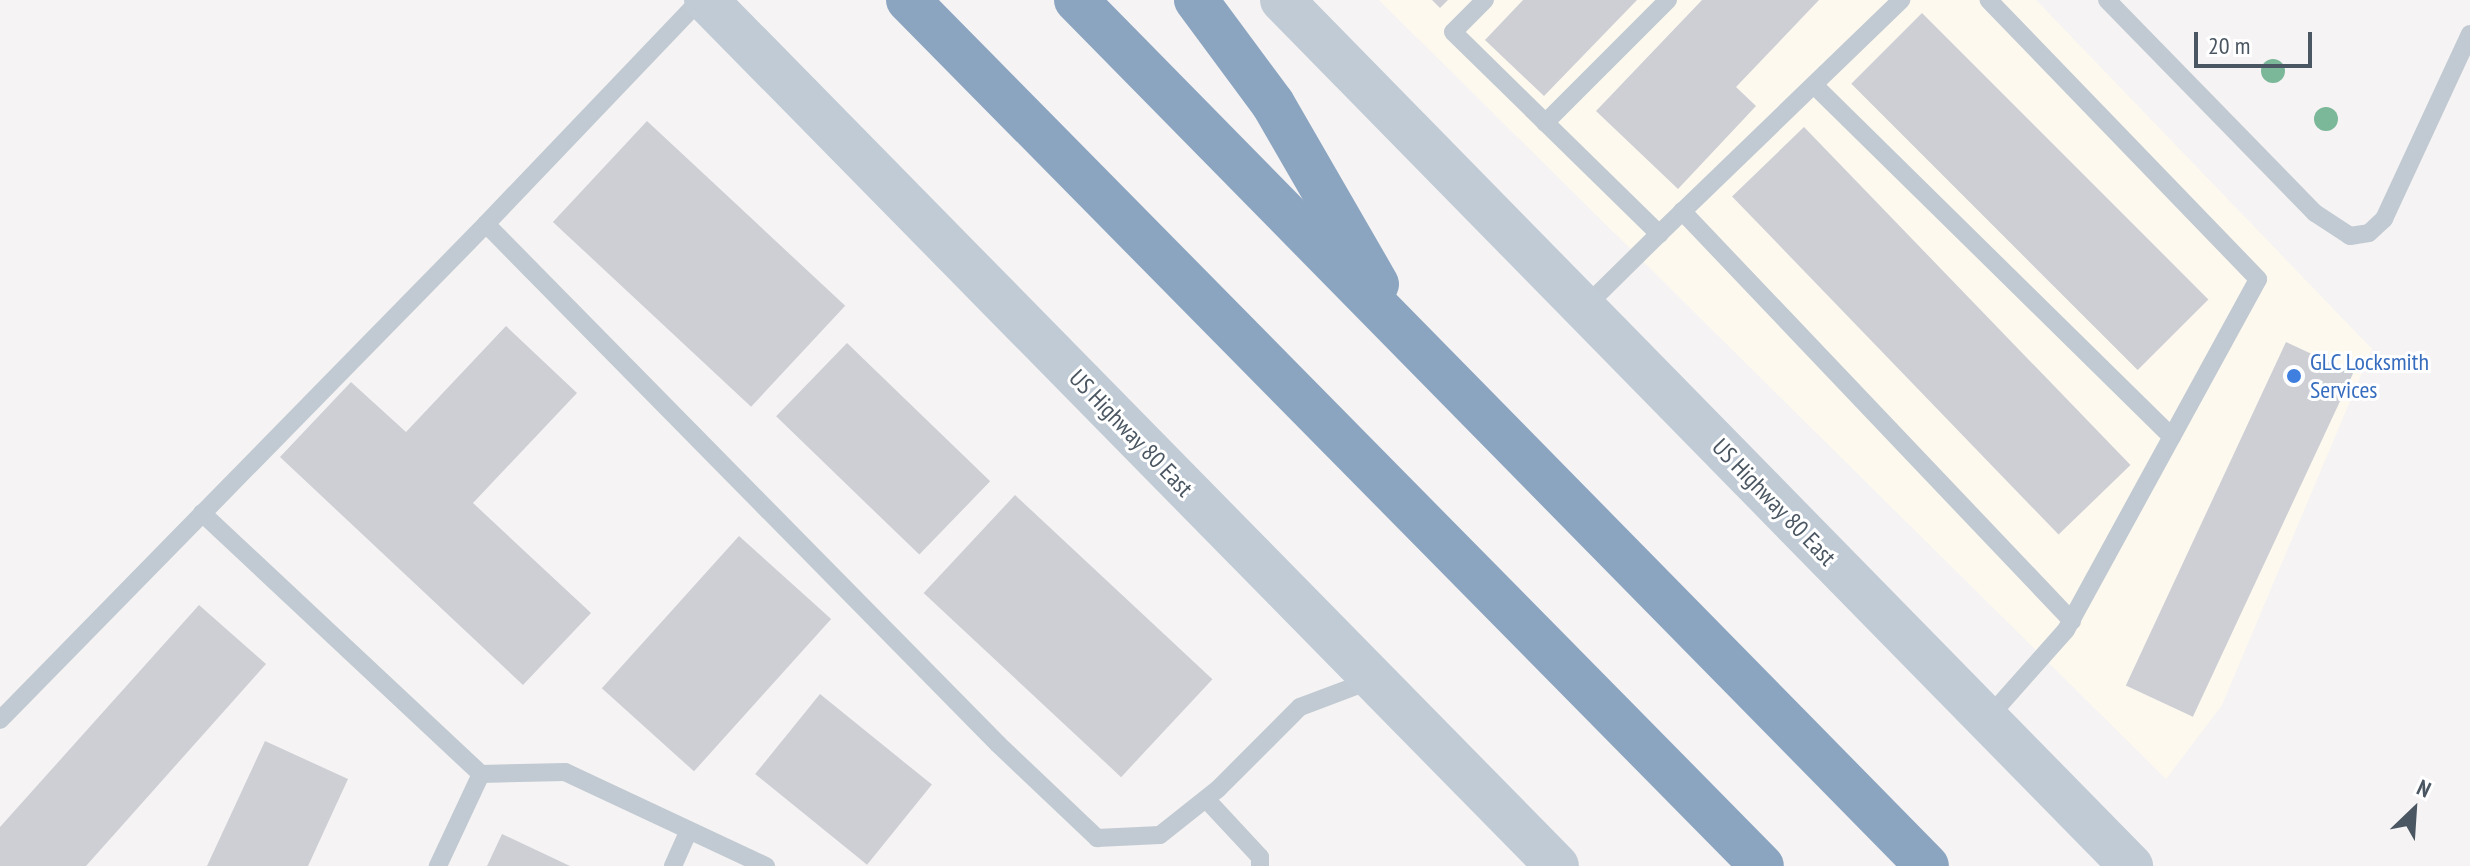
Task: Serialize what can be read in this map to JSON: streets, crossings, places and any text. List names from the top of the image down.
{
  "streets": {
    "main road": ["US Highway 80 East"]
  },
  "places": ["GLC Locksmith Services"],
  "scale_bar": "20 m",
  "north": "top right"
}
